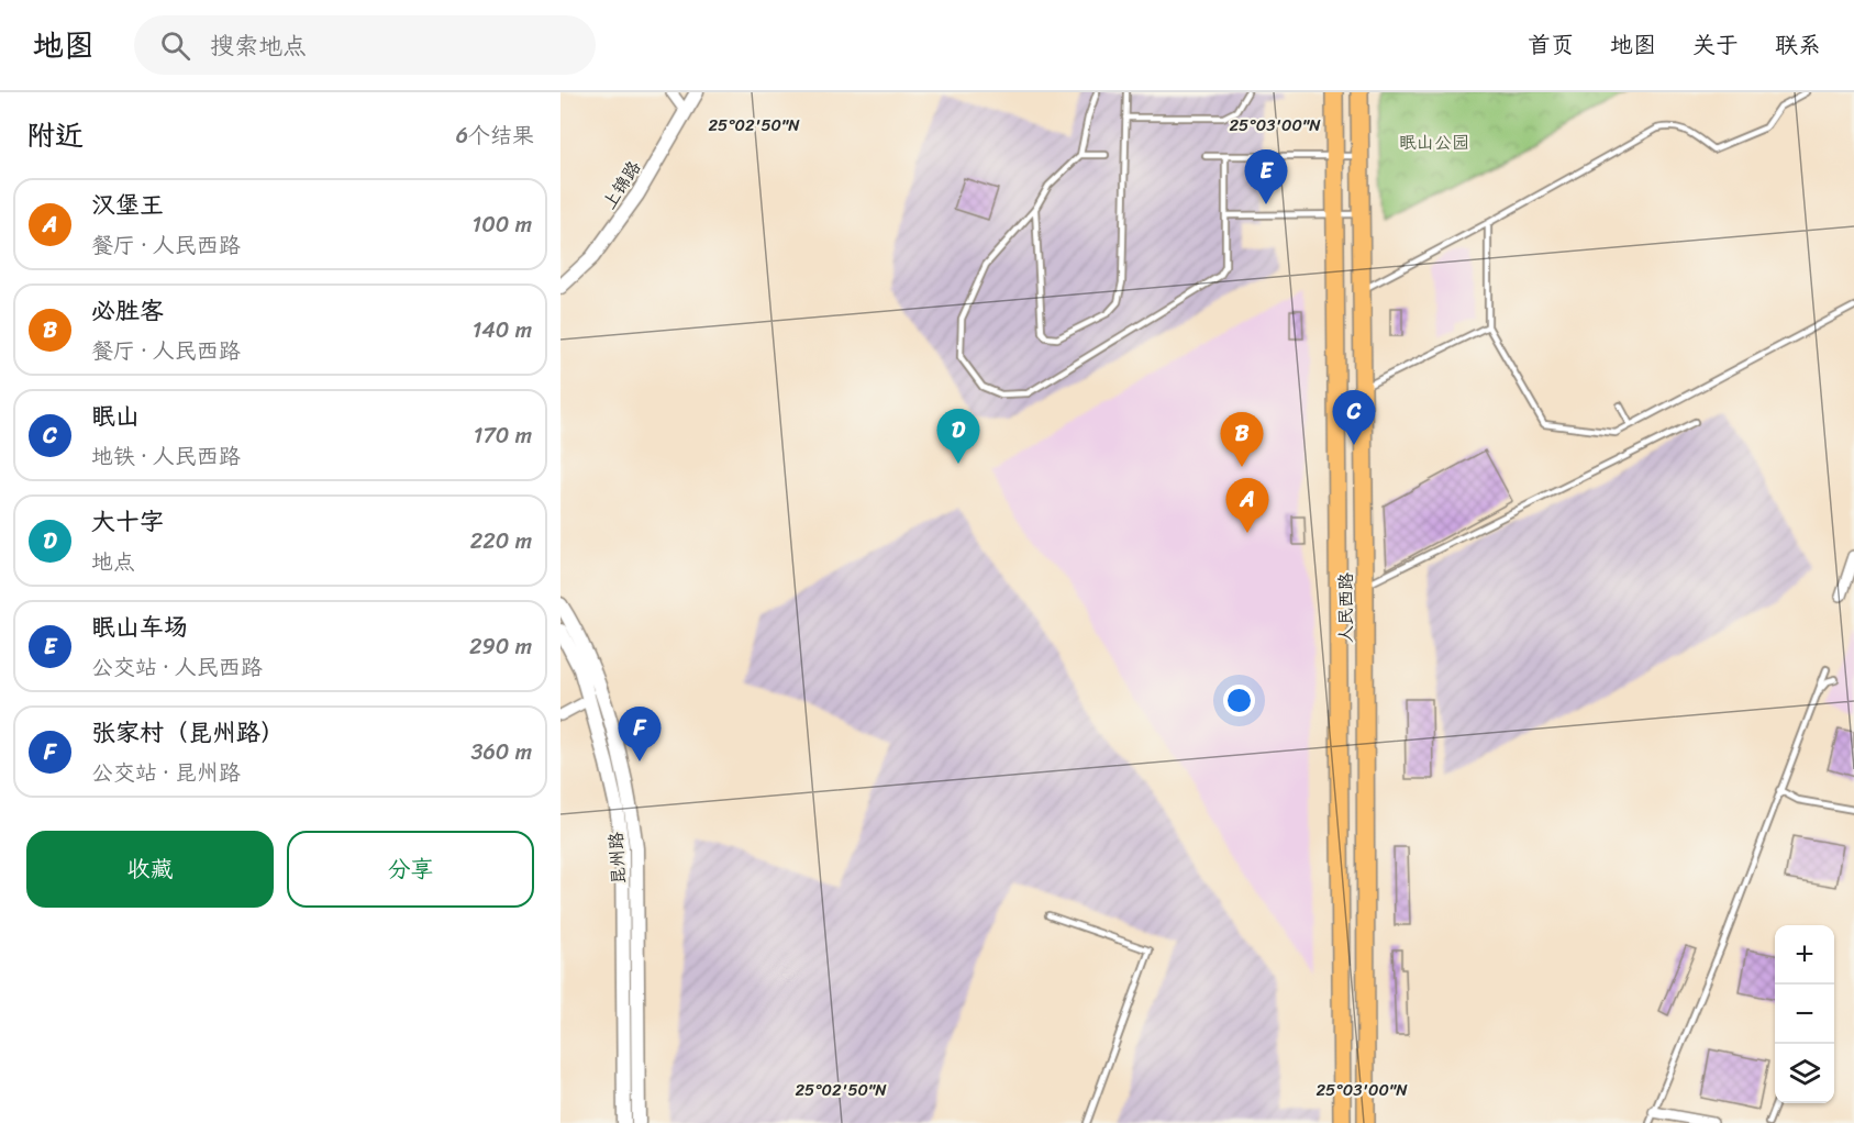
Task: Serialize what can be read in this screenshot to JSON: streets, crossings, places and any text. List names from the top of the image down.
{
  "streets": {
    "main road": ["人民西路"],
    "street": ["上锦路", "昆州路"]
  },
  "parks": ["眠山公园"],
  "page": {
    "header": "地图",
    "search": "搜索地点",
    "nav": [
      "首页",
      "地图",
      "关于",
      "联系"
    ],
    "heading": ["附近", "6个结果"],
    "pins": [
      "E",
      "C",
      "D",
      "B",
      "A",
      "F"
    ],
    "list": [
      {
        "mark": "A",
        "name": "汉堡王",
        "note": "餐厅 · 人民西路",
        "value": "100 m"
      },
      {
        "mark": "B",
        "name": "必胜客",
        "note": "餐厅 · 人民西路",
        "value": "140 m"
      },
      {
        "mark": "C",
        "name": "眠山",
        "note": "地铁 · 人民西路",
        "value": "170 m"
      },
      {
        "mark": "D",
        "name": "大十字",
        "note": "地点",
        "value": "220 m"
      },
      {
        "mark": "E",
        "name": "眠山车场",
        "note": "公交站 · 人民西路",
        "value": "290 m"
      },
      {
        "mark": "F",
        "name": "张家村（昆州路）",
        "note": "公交站 · 昆州路",
        "value": "360 m"
      }
    ],
    "buttons": ["收藏", "分享"],
    "map_buttons": ["+", "−"]
  },
  "coordinates": ["25°02'50\"N", "25°03'00\"N"]
}
